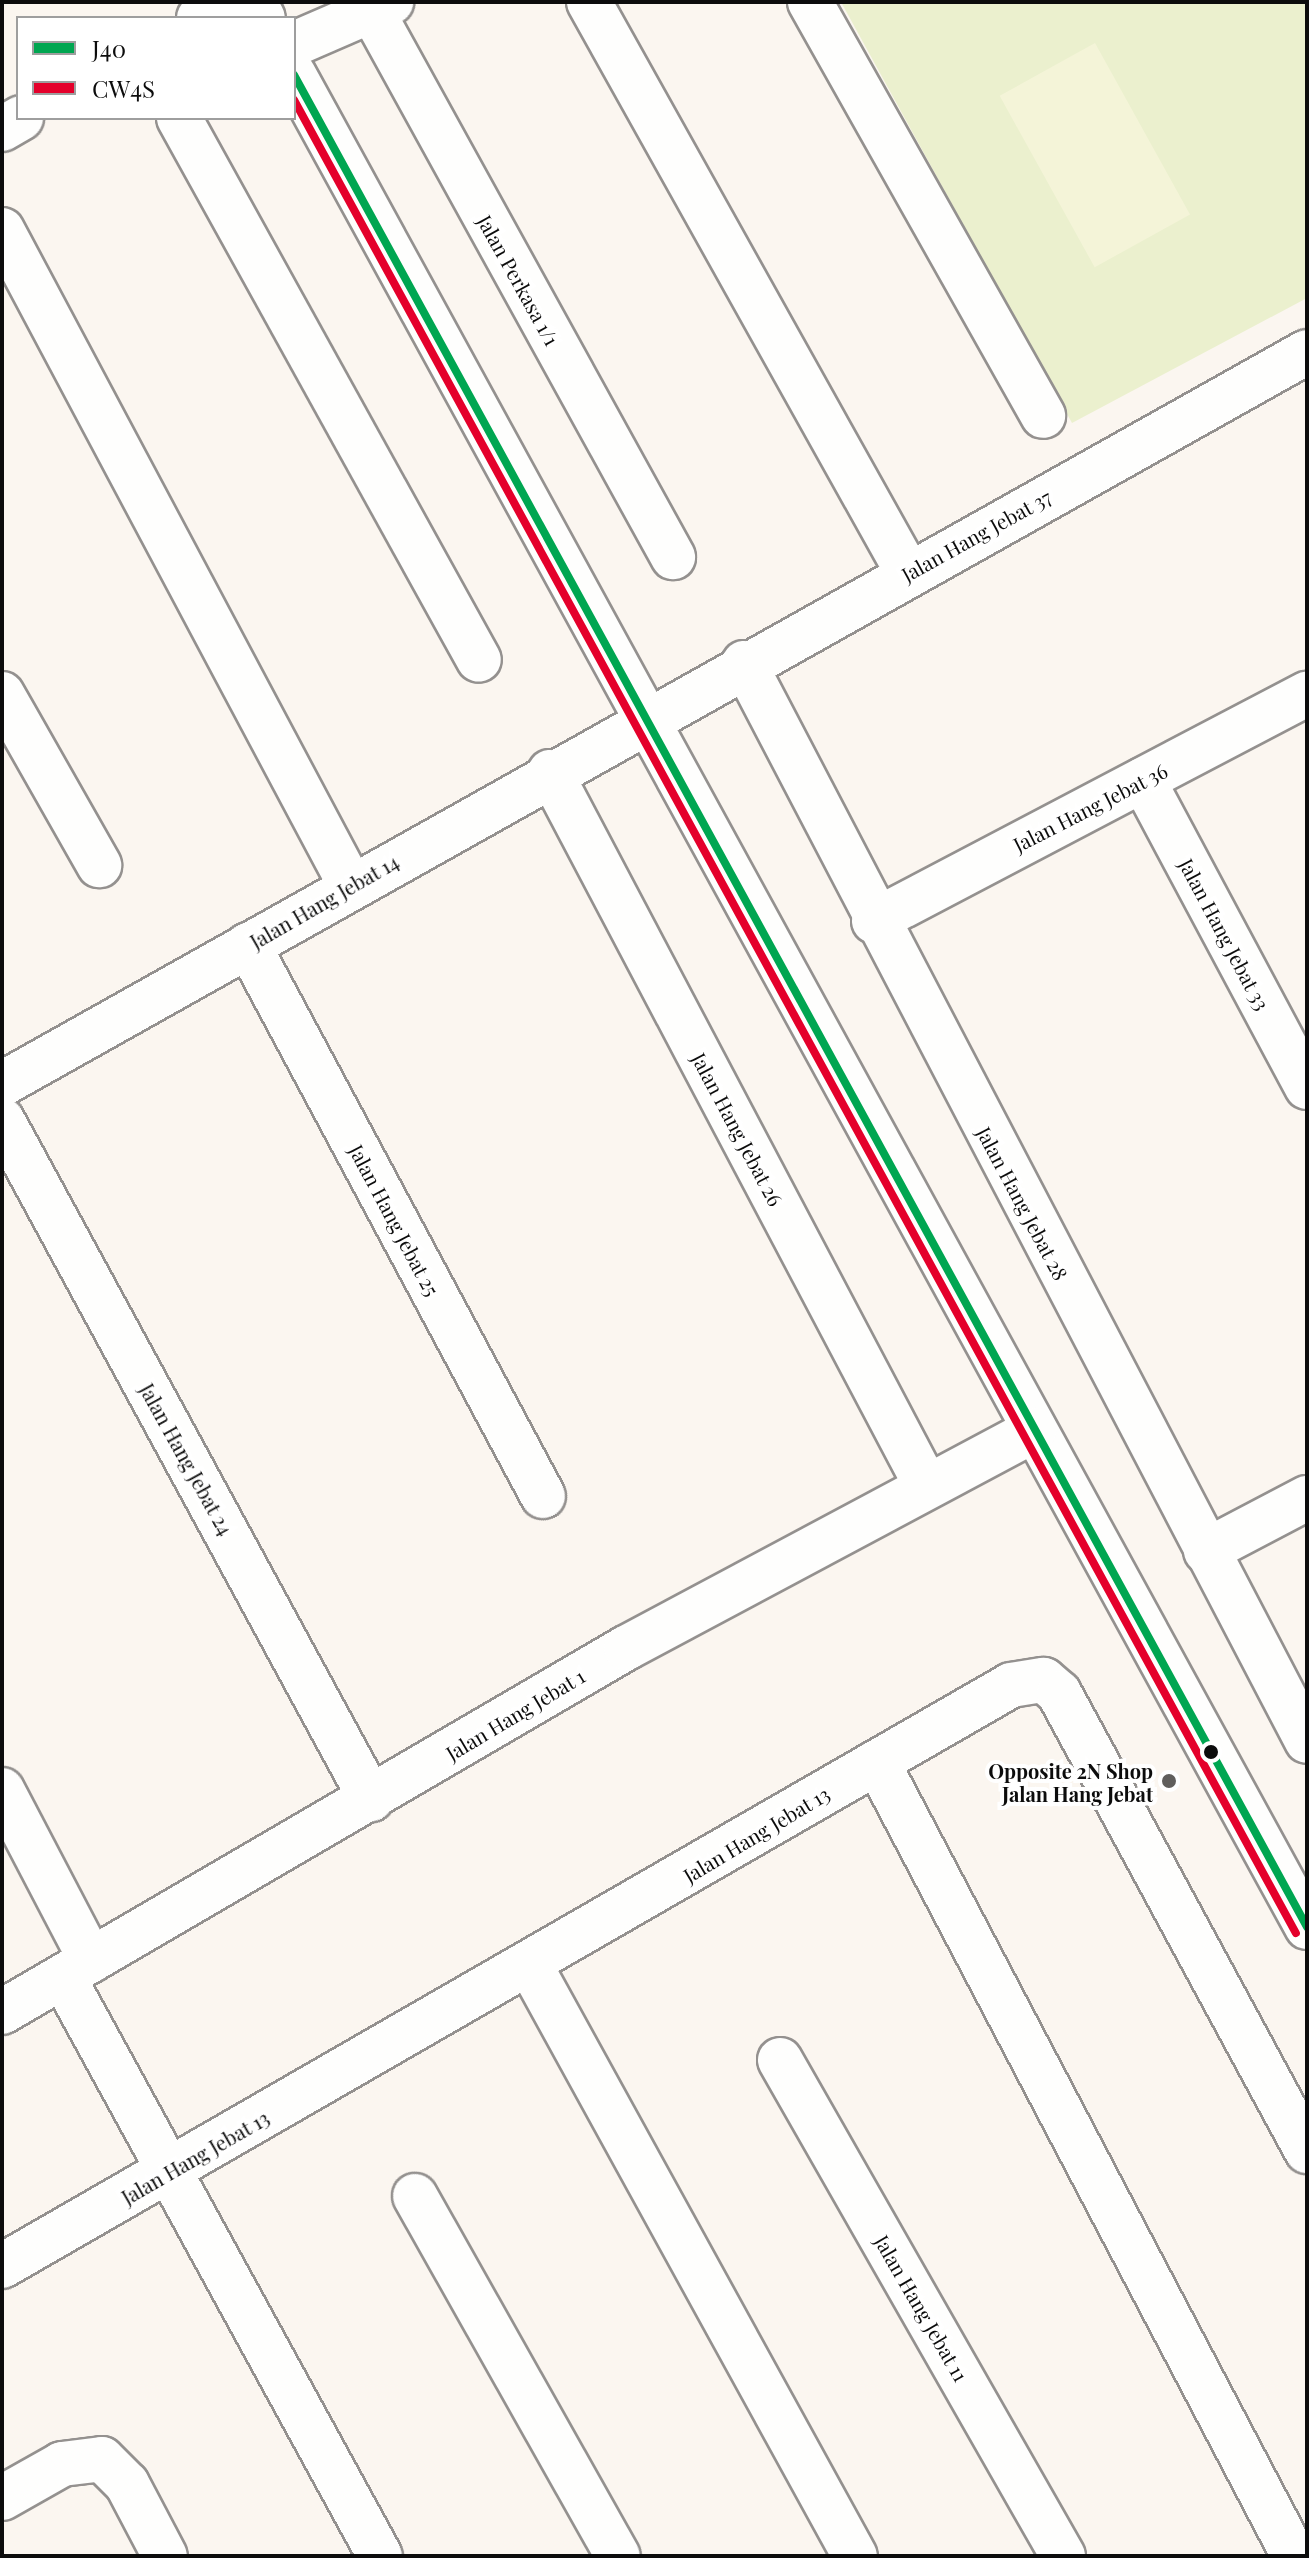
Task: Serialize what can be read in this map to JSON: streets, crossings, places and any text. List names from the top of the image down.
{
  "streets": {
    "street": [
      "Jalan Perkasa 1/1",
      "Jalan Hang Jebat 37",
      "Jalan Hang Jebat 36",
      "Jalan Hang Jebat 14",
      "Jalan Hang Jebat 33",
      "Jalan Hang Jebat 26",
      "Jalan Hang Jebat 28",
      "Jalan Hang Jebat 25",
      "Jalan Hang Jebat 24",
      "Jalan Hang Jebat 1",
      "Jalan Hang Jebat 13",
      "Jalan Hang Jebat 11"
    ]
  },
  "crossings": [
    ["Jalan Hang Jebat 37", "Jalan Hang Jebat 14"],
    ["Jalan Hang Jebat 37", "Jalan Hang Jebat 28"],
    ["Jalan Hang Jebat 36", "Jalan Hang Jebat 33"],
    ["Jalan Hang Jebat 36", "Jalan Hang Jebat 28"],
    ["Jalan Hang Jebat 14", "Jalan Hang Jebat 26"],
    ["Jalan Hang Jebat 14", "Jalan Hang Jebat 25"],
    ["Jalan Hang Jebat 26", "Jalan Hang Jebat 1"],
    ["Jalan Hang Jebat 24", "Jalan Hang Jebat 1"]
  ],
  "places": ["Opposite 2N Shop Jalan Hang Jebat"],
  "lines": ["transit line J40", "transit line CW4S"],
  "legend": ["J40", "CW4S"]
}
